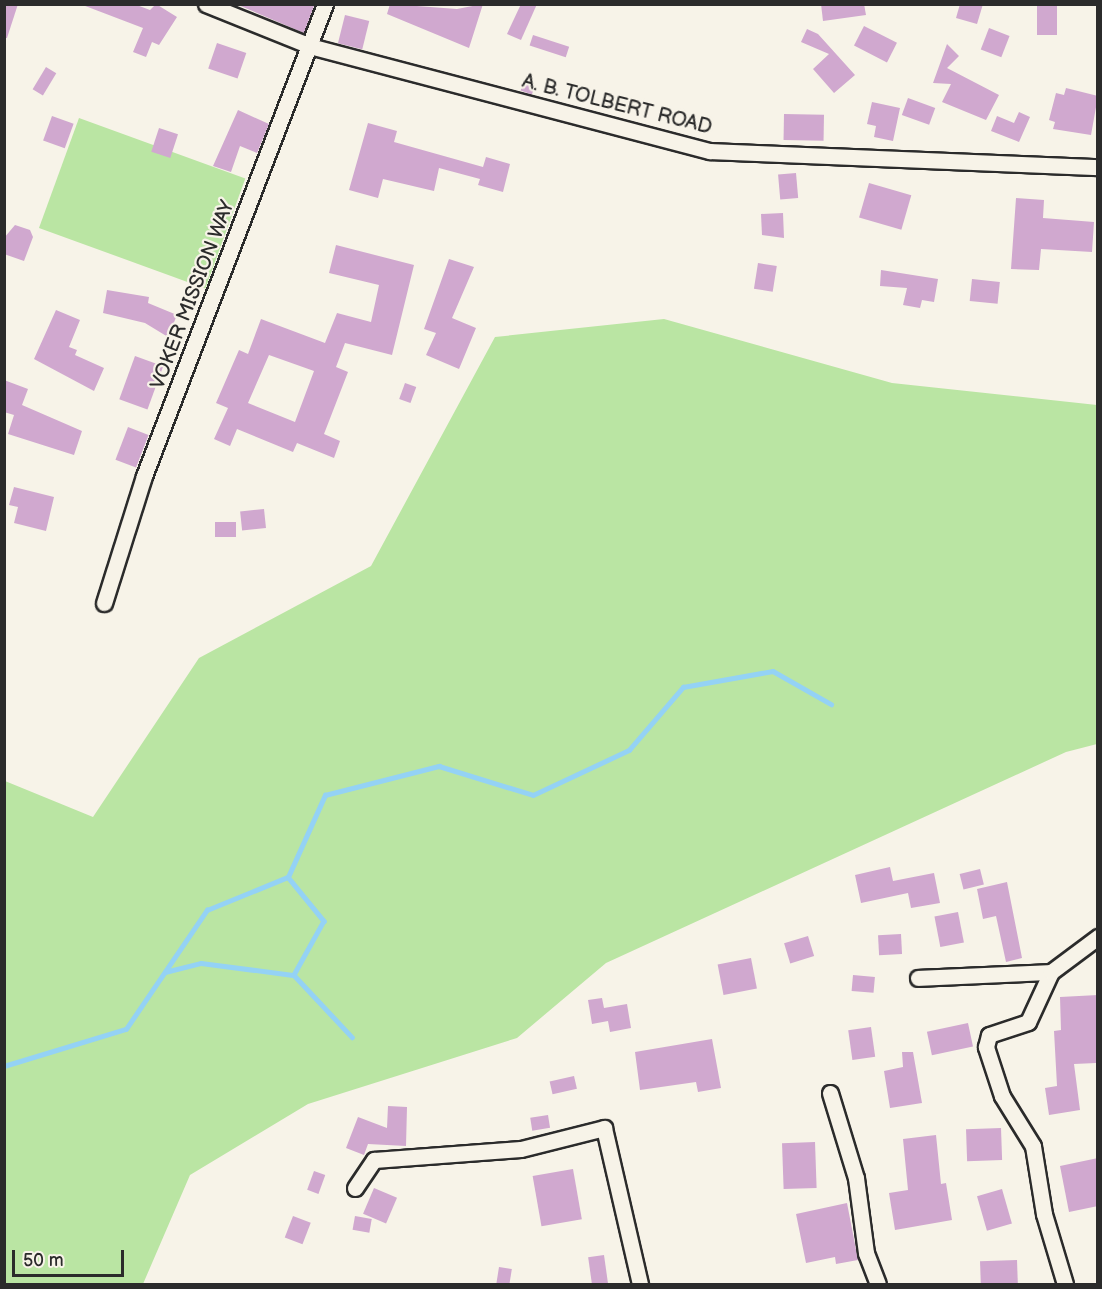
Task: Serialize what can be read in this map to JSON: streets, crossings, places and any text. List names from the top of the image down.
{
  "streets": {
    "street": ["A. B. TOLBERT ROAD", "VOKER MISSION WAY"]
  },
  "crossings": [
    ["A. B. TOLBERT ROAD", "VOKER MISSION WAY"]
  ],
  "scale_bar": "50 m"
}
